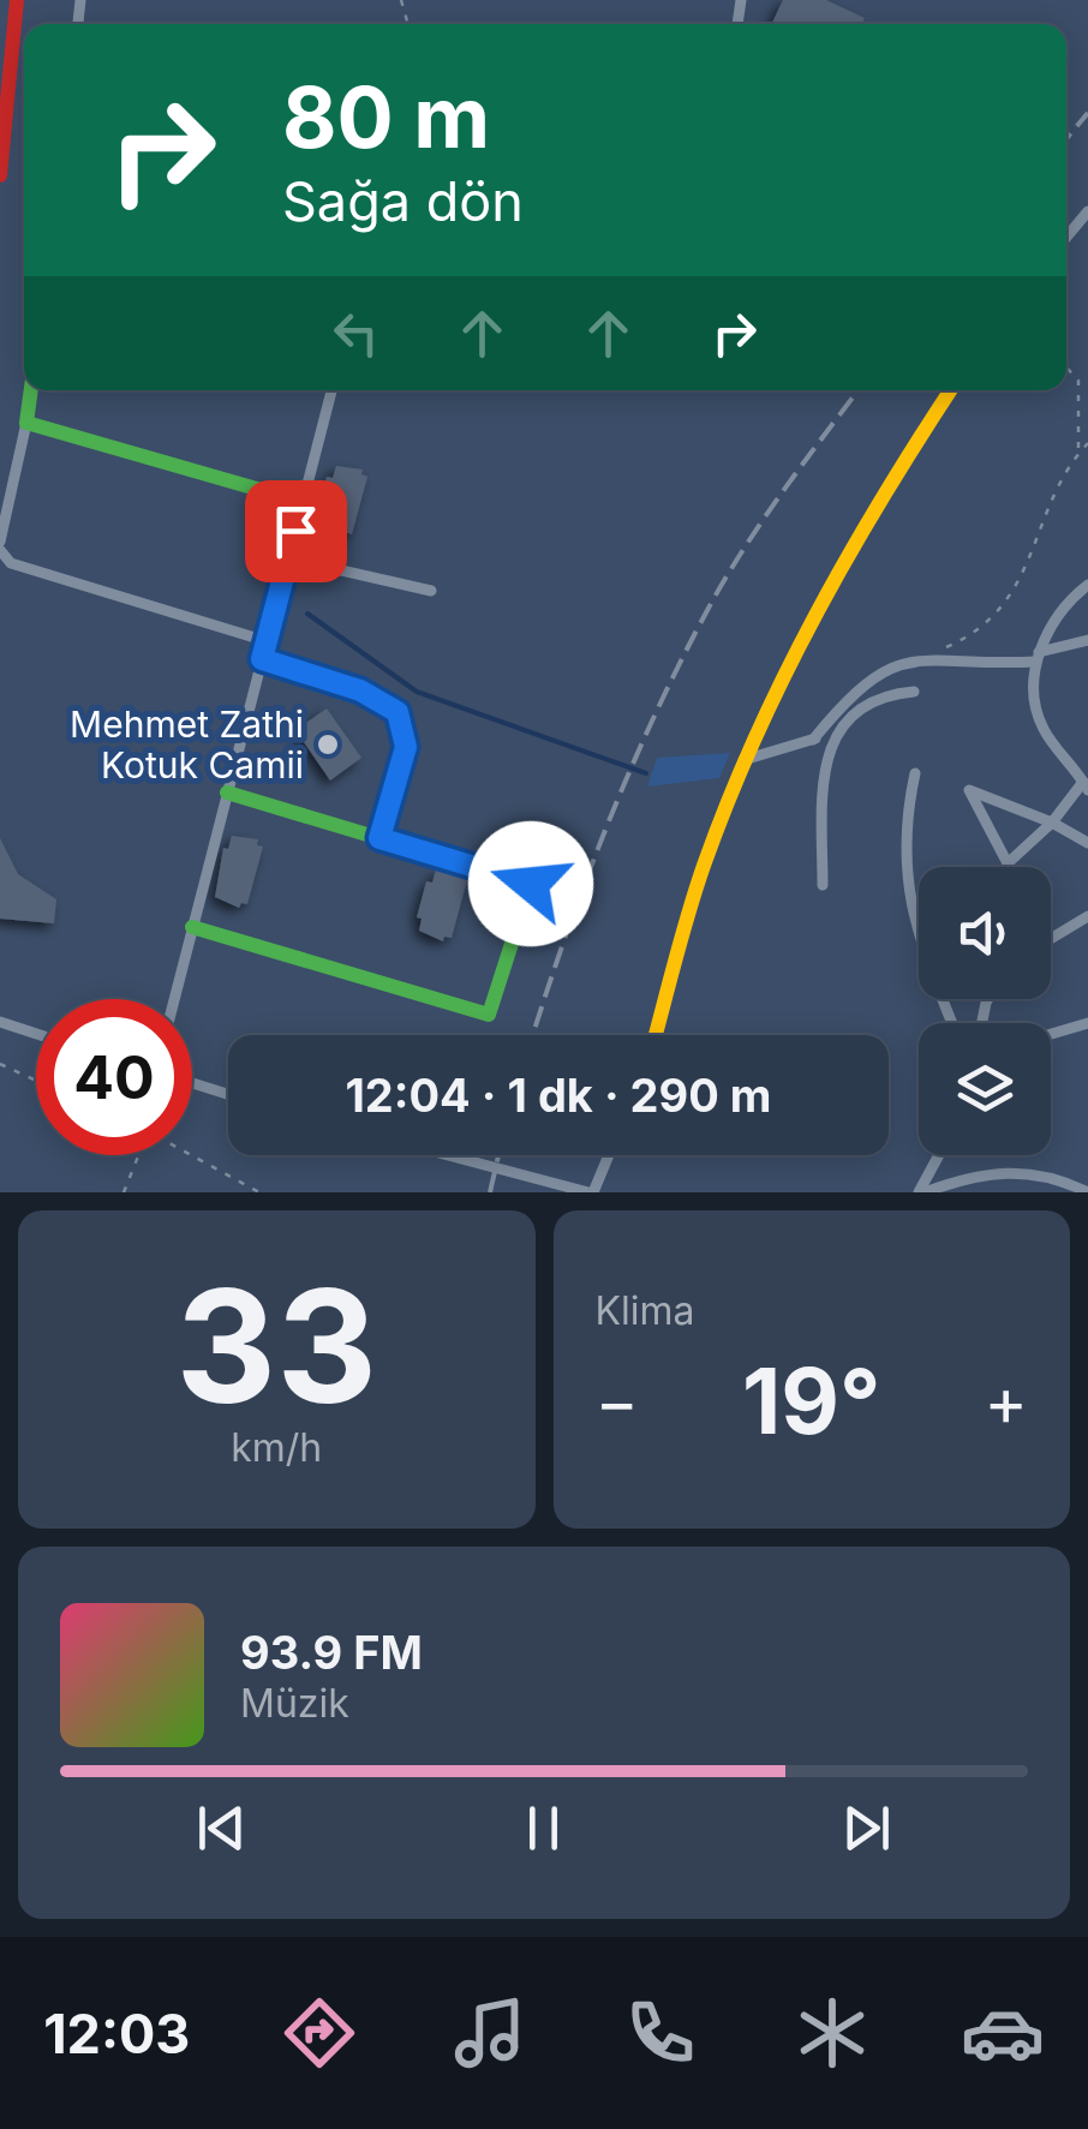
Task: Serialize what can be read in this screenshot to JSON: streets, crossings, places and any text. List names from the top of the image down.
{
  "places": ["Mehmet Zathi Kotuk Camii"],
  "page": {
    "turn": ["80 m", "Sağa dön"],
    "limit": "40",
    "trip": "12:04 · 1 dk · 290 m",
    "tile": [
      ["33", "km/h"],
      "Klima"
    ],
    "heat": ["−", "19°", "+"],
    "song": ["93.9 FM", "Müzik"],
    "tabs": "12:03"
  }
}
